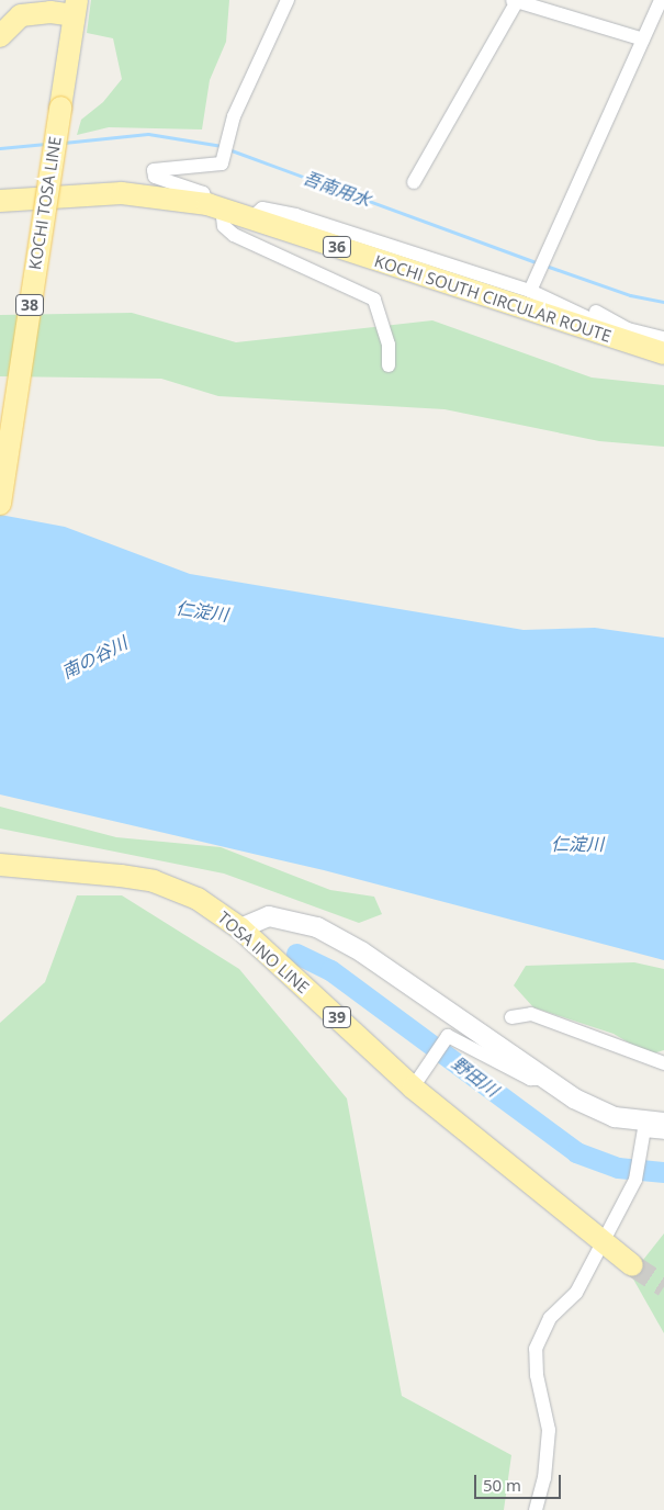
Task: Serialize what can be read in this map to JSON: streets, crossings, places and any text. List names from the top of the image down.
{
  "streets": {
    "main road": [
      "KOCHI TOSA LINE",
      "36",
      "KOCHI SOUTH CIRCULAR ROUTE",
      "38",
      "TOSA INO LINE",
      "39"
    ]
  },
  "water": [
    "吾南用水",
    "仁淀川",
    "南の谷川",
    "野田川"
  ],
  "scale_bar": "50 m"
}
